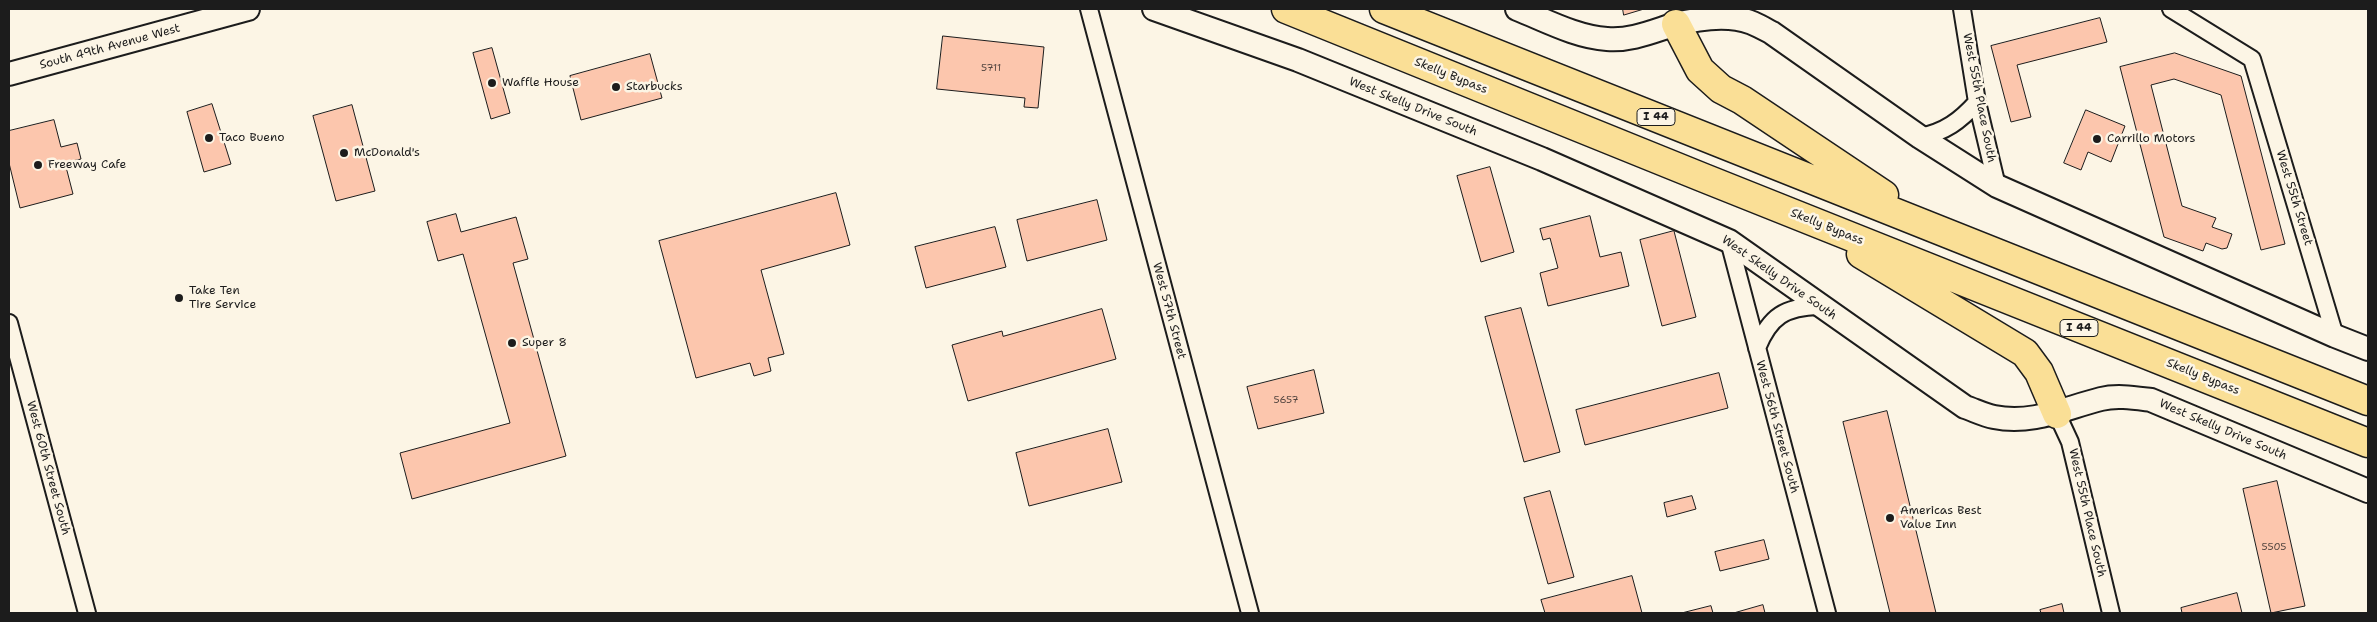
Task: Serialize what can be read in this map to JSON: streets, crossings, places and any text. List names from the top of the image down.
{
  "streets": {
    "highway": ["Skelly Bypass", "I 44"],
    "street": [
      "South 49th Avenue West",
      "West 55th Place South",
      "West Skelly Drive South",
      "West 55th Street",
      "West 57th Street",
      "West 56th Street South",
      "West 60th Street South"
    ]
  },
  "crossings": [
    ["West 55th Place South", "West Skelly Drive South"],
    ["West Skelly Drive South", "West 56th Street South"]
  ],
  "places": [
    "Waffle House",
    "Starbucks",
    "Taco Bueno",
    "Carrillo Motors",
    "McDonald's",
    "Freeway Cafe",
    "Take Ten Tire Service",
    "Super 8",
    "Americas Best Value Inn"
  ],
  "house_numbers": ["5711", "5657", "5505"]
}
